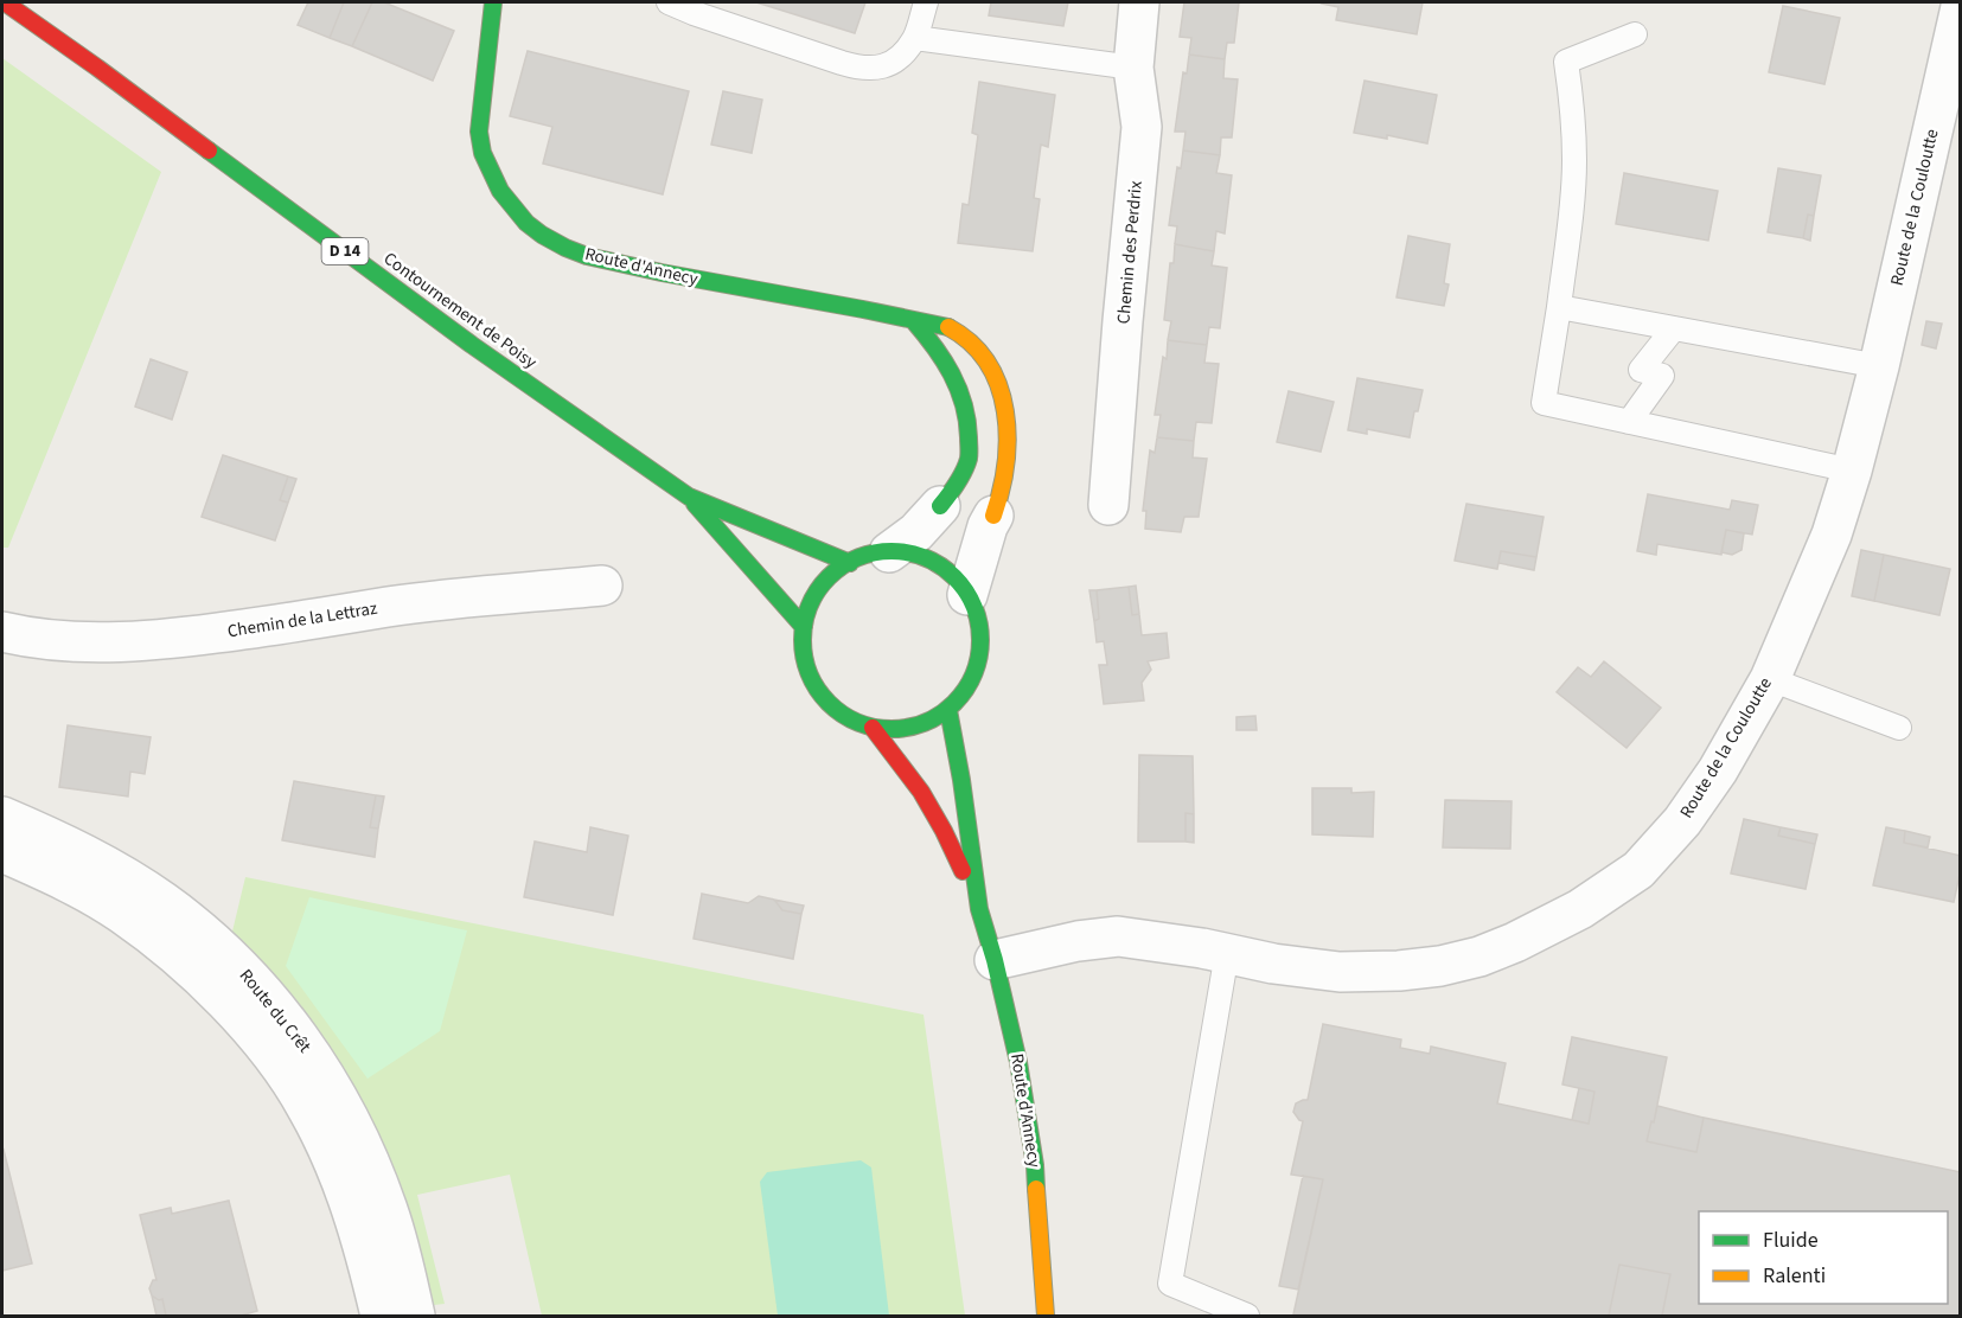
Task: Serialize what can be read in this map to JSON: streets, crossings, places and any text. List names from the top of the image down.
{
  "streets": {
    "main road": ["D 14", "Route d'Annecy", "Contournement de Poisy"],
    "street": [
      "Route de la Couloutte",
      "Chemin des Perdrix",
      "Chemin de la Lettraz",
      "Route du Crêt"
    ]
  },
  "crossings": [
    ["Route de la Couloutte", "Route d'Annecy"],
    ["Route d'Annecy", "Contournement de Poisy"]
  ],
  "legend": ["Fluide", "Ralenti"]
}
